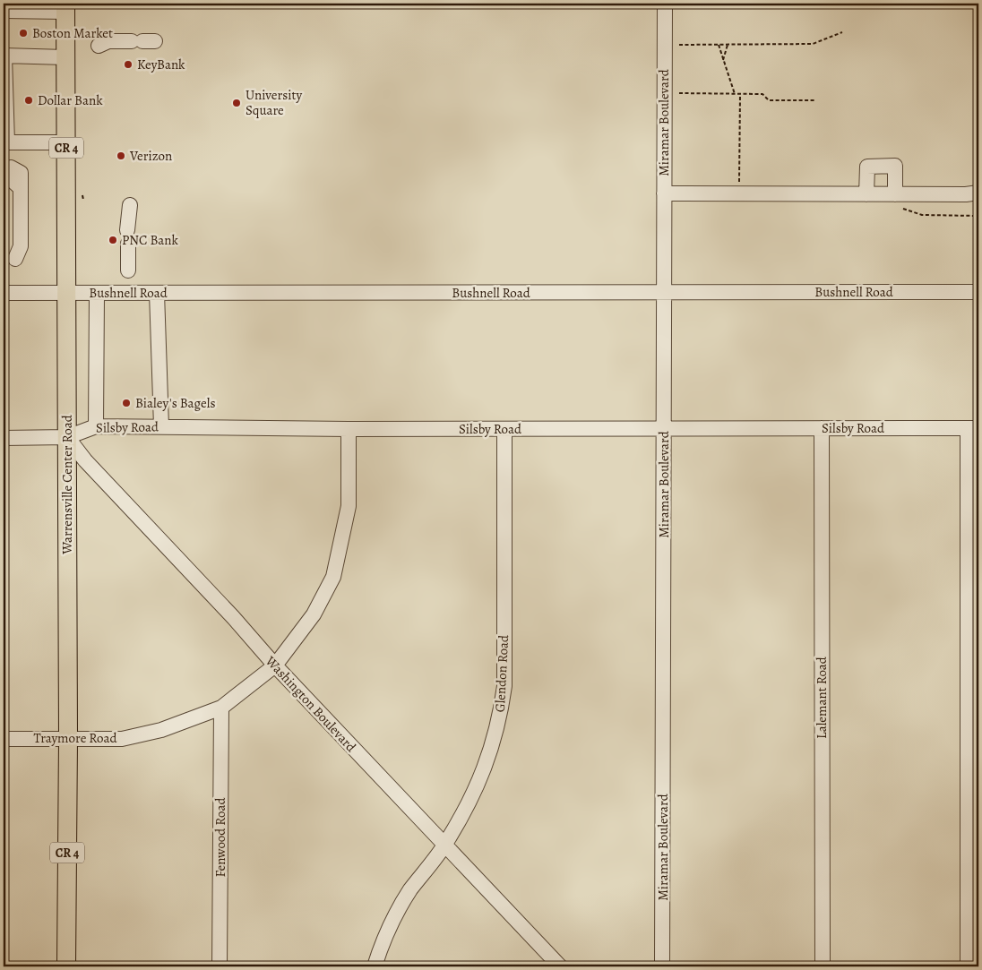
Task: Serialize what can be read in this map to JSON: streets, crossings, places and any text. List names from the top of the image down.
{
  "streets": {
    "main road": ["CR 4", "Warrensville Center Road"],
    "street": [
      "Miramar Boulevard",
      "Bushnell Road",
      "Silsby Road",
      "Glendon Road",
      "Lalemant Road",
      "Washington Boulevard",
      "Traymore Road",
      "Fenwood Road"
    ]
  },
  "crossings": [
    ["Miramar Boulevard", "Bushnell Road"],
    ["Miramar Boulevard", "Silsby Road"],
    ["Bushnell Road", "Warrensville Center Road"],
    ["Silsby Road", "Warrensville Center Road"],
    ["Silsby Road", "Glendon Road"],
    ["Silsby Road", "Lalemant Road"],
    ["Silsby Road", "Washington Boulevard"],
    ["Silsby Road", "Traymore Road"],
    ["Warrensville Center Road", "Washington Boulevard"],
    ["Warrensville Center Road", "Traymore Road"],
    ["Glendon Road", "Washington Boulevard"],
    ["Washington Boulevard", "Traymore Road"],
    ["Traymore Road", "Fenwood Road"]
  ],
  "places": [
    "Boston Market",
    "KeyBank",
    "Dollar Bank",
    "University Square",
    "Verizon",
    "PNC Bank",
    "Bialey's Bagels"
  ]
}
